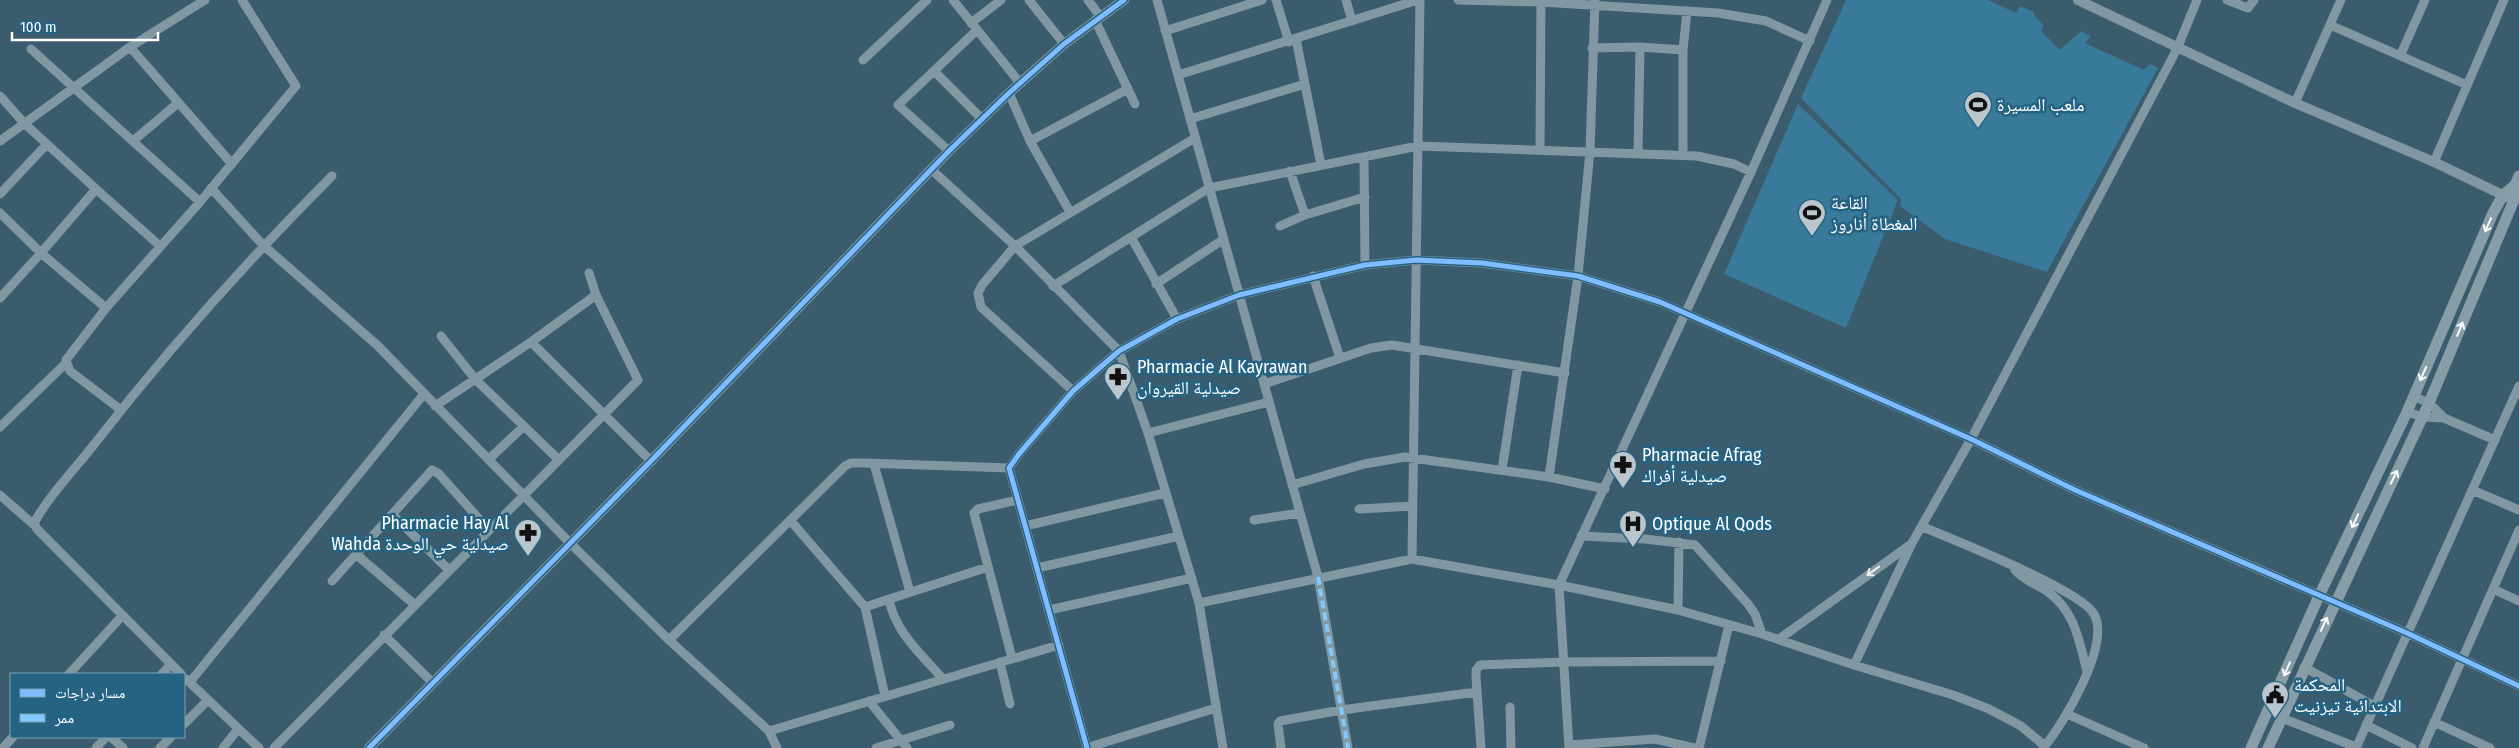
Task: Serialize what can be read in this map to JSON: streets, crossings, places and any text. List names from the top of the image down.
{
  "places": {
    "sports": ["ملعب المسيرة", "القاعة المغطاة أناروز"],
    "pharmacy": ["Pharmacie Al Kayrawan صيدلية القيروان", "Pharmacie Afrag صيدلية أفراك", "Pharmacie Hay Al Wahda صيدلية حي الوحدة"],
    "hospital": ["Optique Al Qods"],
    "public building": ["المحكمة الابتدائية تيزنيت"]
  },
  "legend": ["مسار دراجات", "ممر"],
  "scale_bar": "100 m"
}
